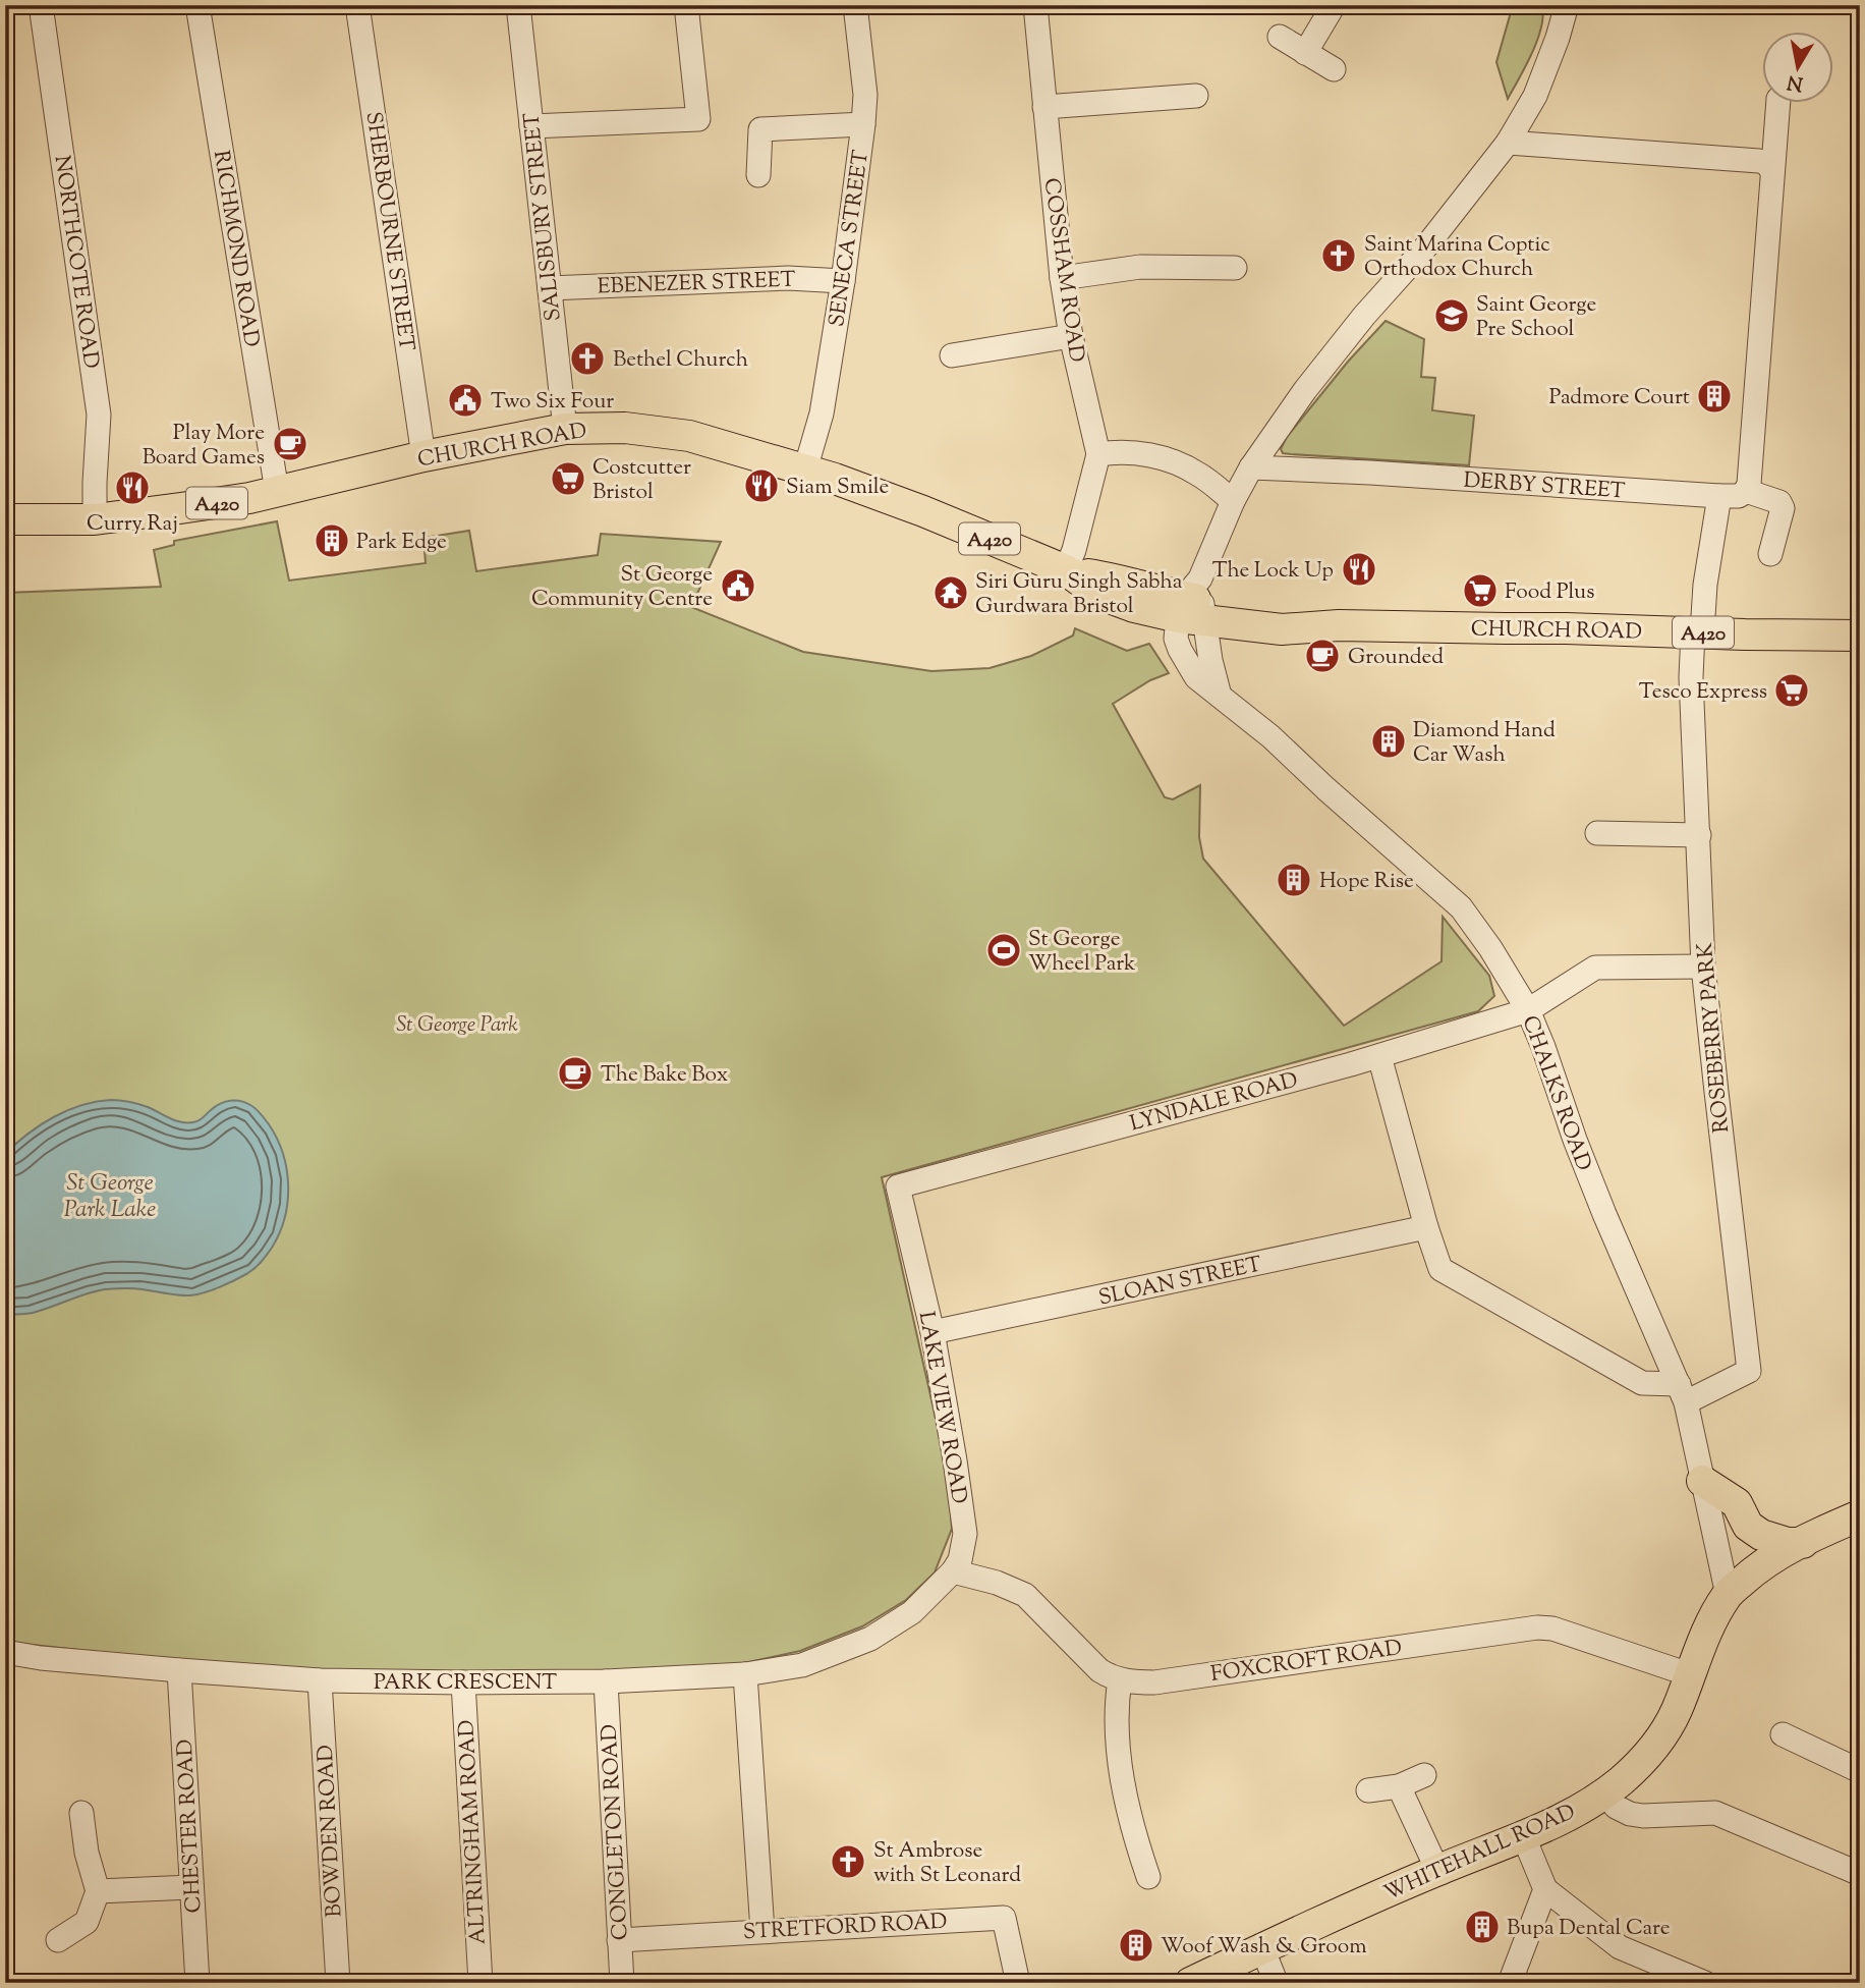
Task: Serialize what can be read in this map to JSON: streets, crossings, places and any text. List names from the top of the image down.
{
  "streets": {
    "main road": ["CHURCH ROAD", "A420", "WHITEHALL ROAD"],
    "street": [
      "SALISBURY STREET",
      "SHERBOURNE STREET",
      "SENECA STREET",
      "RICHMOND ROAD",
      "NORTHCOTE ROAD",
      "COSSHAM ROAD",
      "EBENEZER STREET",
      "DERBY STREET",
      "ROSEBERRY PARK",
      "CHALKS ROAD",
      "LYNDALE ROAD",
      "SLOAN STREET",
      "LAKE VIEW ROAD",
      "FOXCROFT ROAD",
      "PARK CRESCENT",
      "CHESTER ROAD",
      "BOWDEN ROAD",
      "ALTRINGHAM ROAD",
      "CONGLETON ROAD",
      "STRETFORD ROAD"
    ]
  },
  "crossings": [
    ["SALISBURY STREET", "EBENEZER STREET"],
    ["SALISBURY STREET", "CHURCH ROAD"],
    ["SHERBOURNE STREET", "CHURCH ROAD"],
    ["SENECA STREET", "EBENEZER STREET"],
    ["SENECA STREET", "CHURCH ROAD"],
    ["RICHMOND ROAD", "CHURCH ROAD"],
    ["NORTHCOTE ROAD", "CHURCH ROAD"],
    ["COSSHAM ROAD", "CHURCH ROAD"],
    ["COSSHAM ROAD", "CHALKS ROAD"],
    ["CHURCH ROAD", "ROSEBERRY PARK"],
    ["CHURCH ROAD", "CHALKS ROAD"],
    ["DERBY STREET", "ROSEBERRY PARK"],
    ["ROSEBERRY PARK", "CHALKS ROAD"],
    ["ROSEBERRY PARK", "LYNDALE ROAD"],
    ["CHALKS ROAD", "LYNDALE ROAD"],
    ["CHALKS ROAD", "WHITEHALL ROAD"],
    ["LYNDALE ROAD", "LAKE VIEW ROAD"],
    ["SLOAN STREET", "LAKE VIEW ROAD"],
    ["LAKE VIEW ROAD", "FOXCROFT ROAD"],
    ["LAKE VIEW ROAD", "PARK CRESCENT"],
    ["FOXCROFT ROAD", "WHITEHALL ROAD"],
    ["PARK CRESCENT", "CHESTER ROAD"],
    ["PARK CRESCENT", "BOWDEN ROAD"],
    ["PARK CRESCENT", "ALTRINGHAM ROAD"],
    ["PARK CRESCENT", "CONGLETON ROAD"],
    ["CONGLETON ROAD", "STRETFORD ROAD"]
  ],
  "water": ["St George Park Lake"],
  "parks": ["St George Park"],
  "places": {
    "church": ["Saint Marina Coptic Orthodox Church", "Bethel Church", "St Ambrose with St Leonard"],
    "school or university": ["Saint George Pre School"],
    "building": [
      "Padmore Court",
      "Park Edge",
      "Diamond Hand Car Wash",
      "Hope Rise",
      "Bupa Dental Care",
      "Woof Wash & Groom"
    ],
    "public building": ["Two Six Four", "St George Community Centre"],
    "cafe": ["Play More Board Games", "Grounded", "The Bake Box"],
    "supermarket": ["Costcutter Bristol", "Food Plus", "Tesco Express"],
    "restaurant": ["Siam Smile", "Curry Raj", "The Lock Up"],
    "temple": ["Siri Guru Singh Sabha Gurdwara Bristol"],
    "sports": ["St George Wheel Park"]
  },
  "north": "bottom"
}
